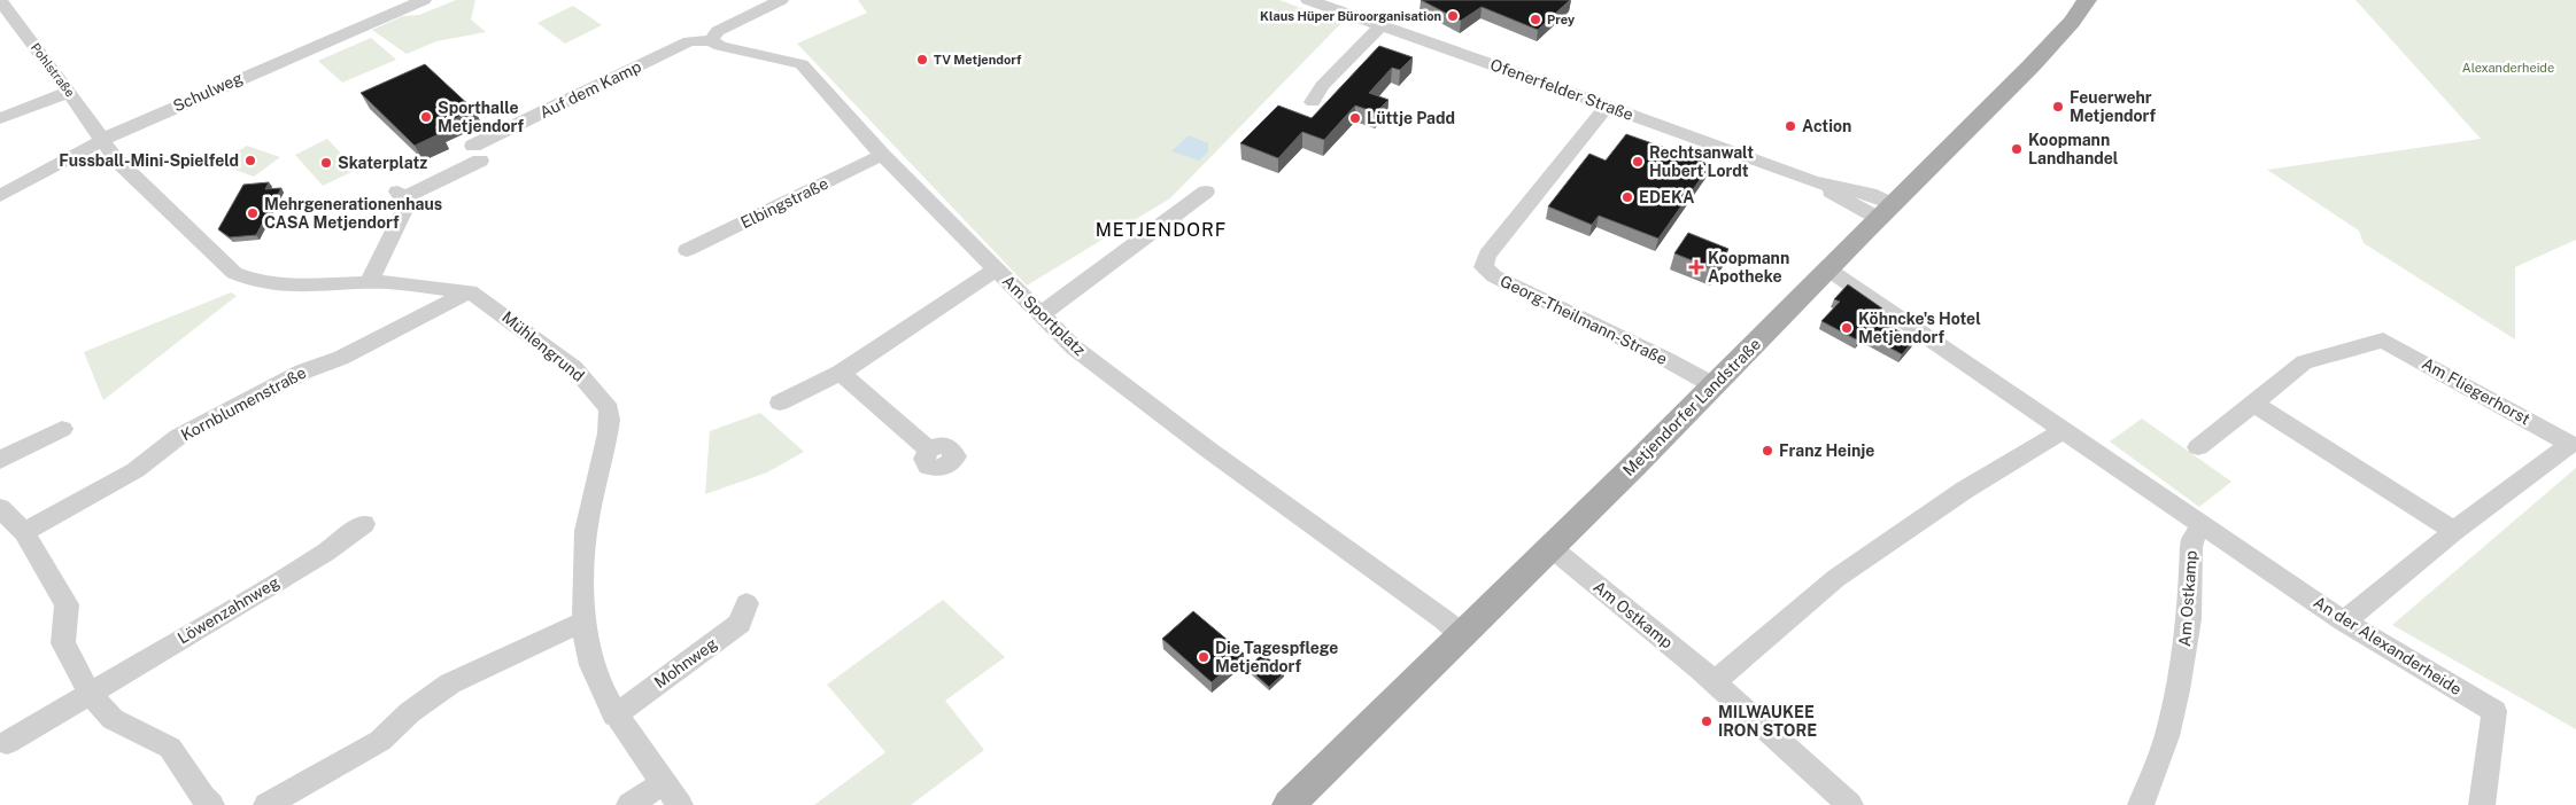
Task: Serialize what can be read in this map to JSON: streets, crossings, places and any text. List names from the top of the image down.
{
  "streets": {
    "main road": ["Metjendorfer Landstraße"],
    "street": [
      "Pohlstraße",
      "Auf dem Kamp",
      "Ofenerfelder Straße",
      "Schulweg",
      "Elbingstraße",
      "Am Sportplatz",
      "Georg-Theilmann-Straße",
      "Mühlengrund",
      "Am Fliegerhorst",
      "Kornblumenstraße",
      "Am Ostkamp",
      "Löwenzahnweg",
      "An der Alexanderheide",
      "Mohnweg"
    ]
  },
  "crossings": [
    ["Pohlstraße", "Schulweg"],
    ["Auf dem Kamp", "Am Sportplatz"],
    ["Ofenerfelder Straße", "Georg-Theilmann-Straße"],
    ["Ofenerfelder Straße", "Metjendorfer Landstraße"],
    ["Elbingstraße", "Am Sportplatz"],
    ["Am Sportplatz", "Metjendorfer Landstraße"],
    ["Georg-Theilmann-Straße", "Metjendorfer Landstraße"],
    ["Mühlengrund", "Kornblumenstraße"],
    ["Mühlengrund", "Mohnweg"],
    ["Am Fliegerhorst", "An der Alexanderheide"],
    ["Metjendorfer Landstraße", "Am Ostkamp"],
    ["Am Ostkamp", "An der Alexanderheide"]
  ],
  "districts": ["METJENDORF"],
  "parks": ["Alexanderheide"],
  "places": {
    "other": [
      "Klaus Hüper Büroorganisation",
      "Prey",
      "TV Metjendorf",
      "Feuerwehr Metjendorf",
      "Sporthalle Metjendorf",
      "Lüttje Padd",
      "Action",
      "Koopmann Landhandel",
      "Fussball-Mini-Spielfeld",
      "Rechtsanwalt Hubert Lordt",
      "Skaterplatz",
      "EDEKA",
      "Mehrgenerationenhaus CASA Metjendorf",
      "Köhncke's Hotel Metjendorf",
      "Franz Heinje",
      "Die Tagespflege Metjendorf",
      "MILWAUKEE IRON STORE"
    ],
    "health": ["Koopmann Apotheke"]
  }
}
